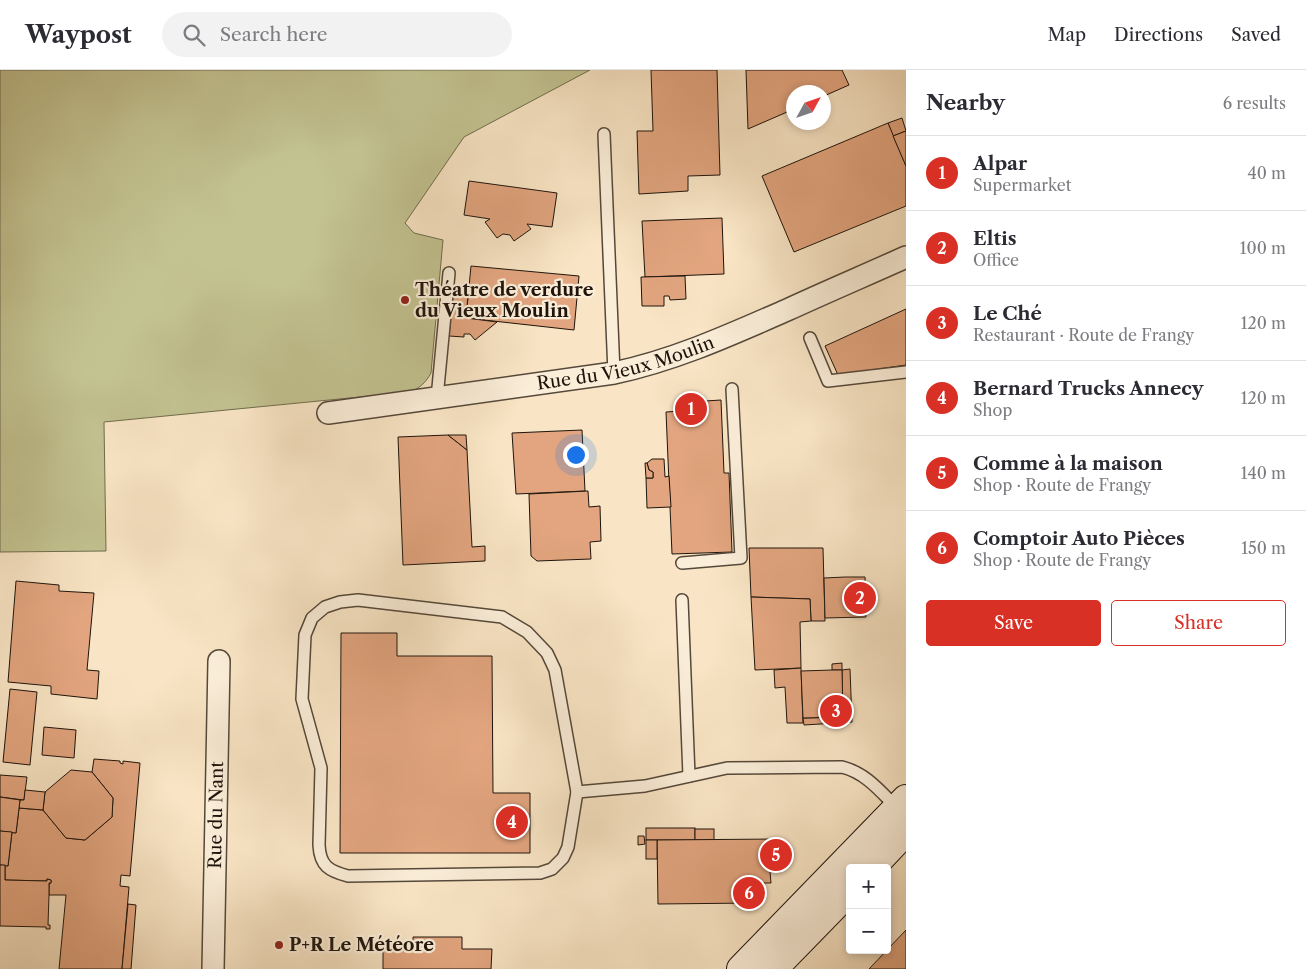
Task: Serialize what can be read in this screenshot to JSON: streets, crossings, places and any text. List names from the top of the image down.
{
  "streets": {
    "street": ["Rue du Vieux Moulin", "Rue du Nant"]
  },
  "places": ["Théatre de verdure du Vieux Moulin", "P+R Le Météore"],
  "north": "top right",
  "page": {
    "header": "Waypost",
    "search": "Search here",
    "nav": ["Map", "Directions", "Saved"],
    "heading": ["Nearby", "6 results"],
    "list": [
      {
        "mark": "1",
        "name": "Alpar",
        "note": "Supermarket",
        "value": "40 m"
      },
      {
        "mark": "2",
        "name": "Eltis",
        "note": "Office",
        "value": "100 m"
      },
      {
        "mark": "3",
        "name": "Le Ché",
        "note": "Restaurant · Route de Frangy",
        "value": "120 m"
      },
      {
        "mark": "4",
        "name": "Bernard Trucks Annecy",
        "note": "Shop",
        "value": "120 m"
      },
      {
        "mark": "5",
        "name": "Comme à la maison",
        "note": "Shop · Route de Frangy",
        "value": "140 m"
      },
      {
        "mark": "6",
        "name": "Comptoir Auto Pièces",
        "note": "Shop · Route de Frangy",
        "value": "150 m"
      }
    ],
    "pins": [
      "1",
      "2",
      "3",
      "4",
      "5",
      "6"
    ],
    "buttons": ["Save", "Share"],
    "map_buttons": ["+", "−"]
  }
}
